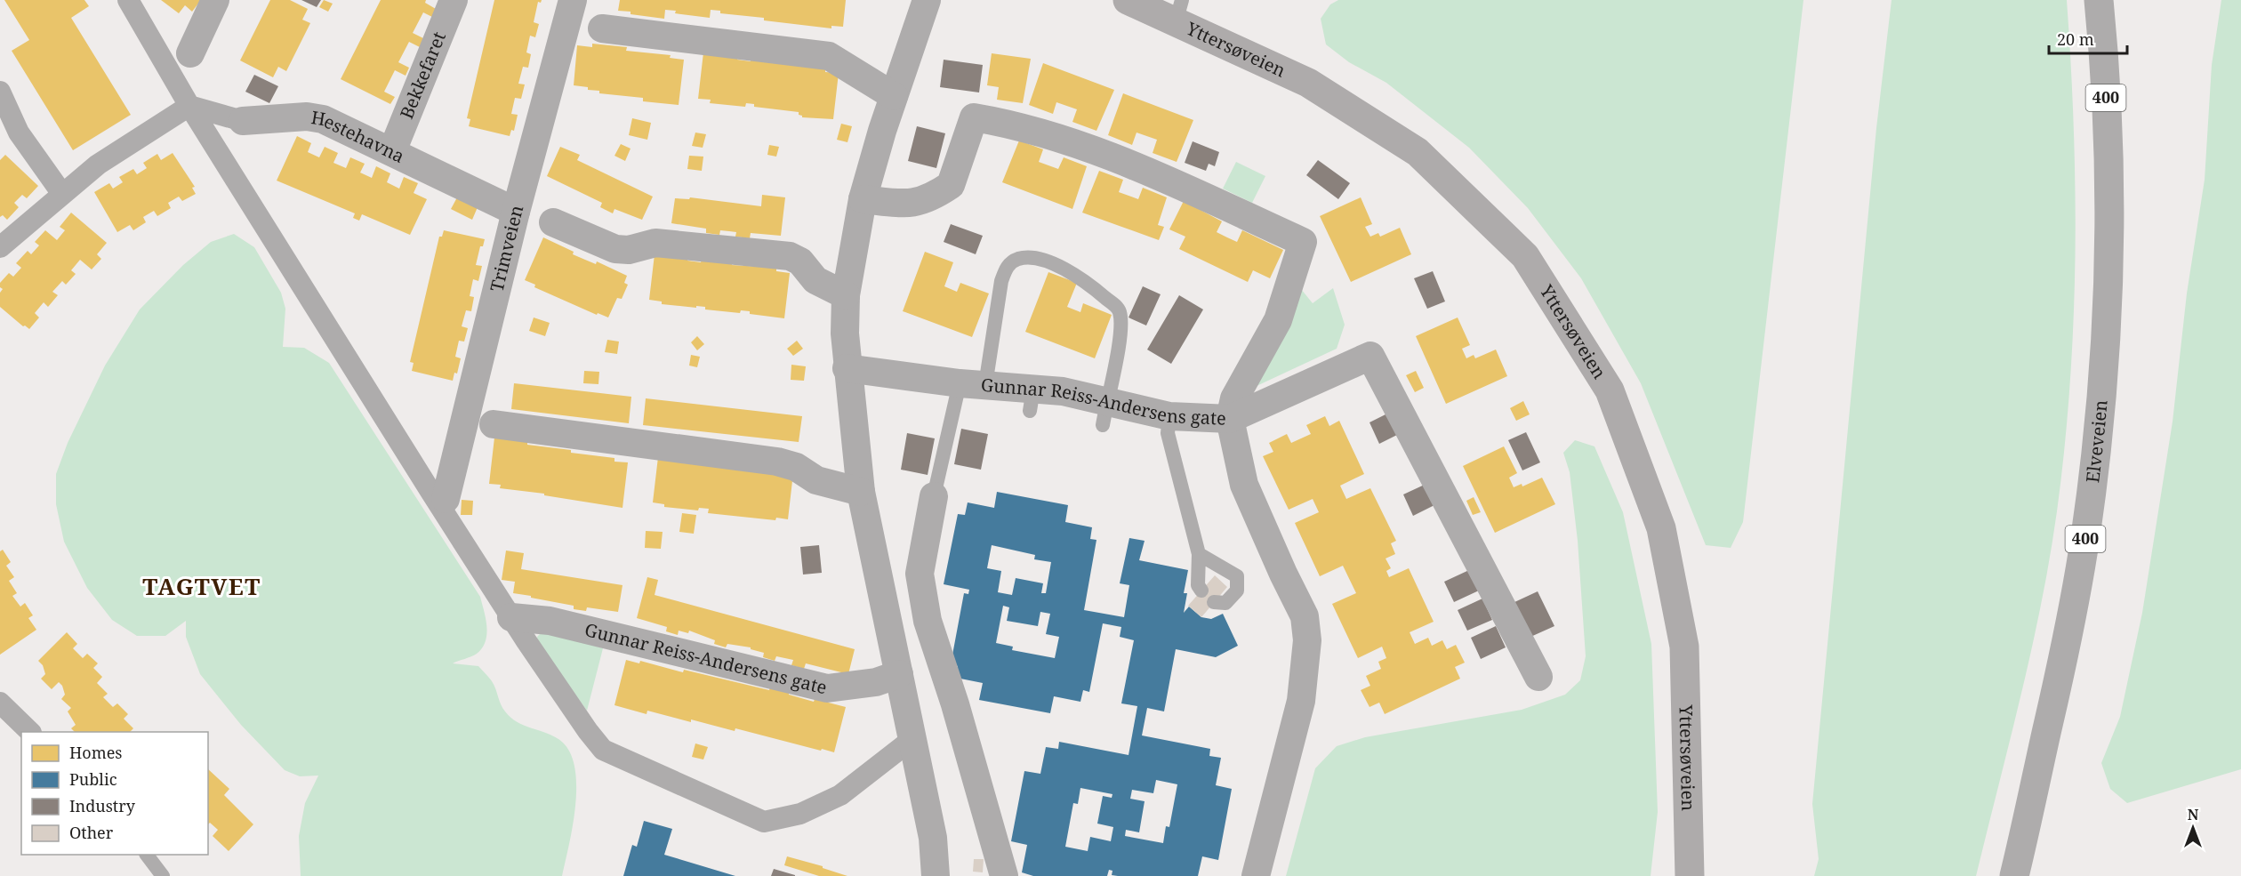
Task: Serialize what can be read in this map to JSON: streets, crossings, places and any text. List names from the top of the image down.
{
  "streets": {
    "highway": ["400", "Elveveien"],
    "main road": ["Yttersøveien"],
    "street": [
      "Bekkefaret",
      "Hestehavna",
      "Trimveien",
      "Gunnar Reiss-Andersens gate"
    ]
  },
  "crossings": [
    ["Bekkefaret", "Hestehavna"],
    ["Hestehavna", "Trimveien"]
  ],
  "districts": ["TAGTVET"],
  "legend": [
    "Homes",
    "Public",
    "Industry",
    "Other"
  ],
  "scale_bar": "20 m",
  "north": "top"
}
